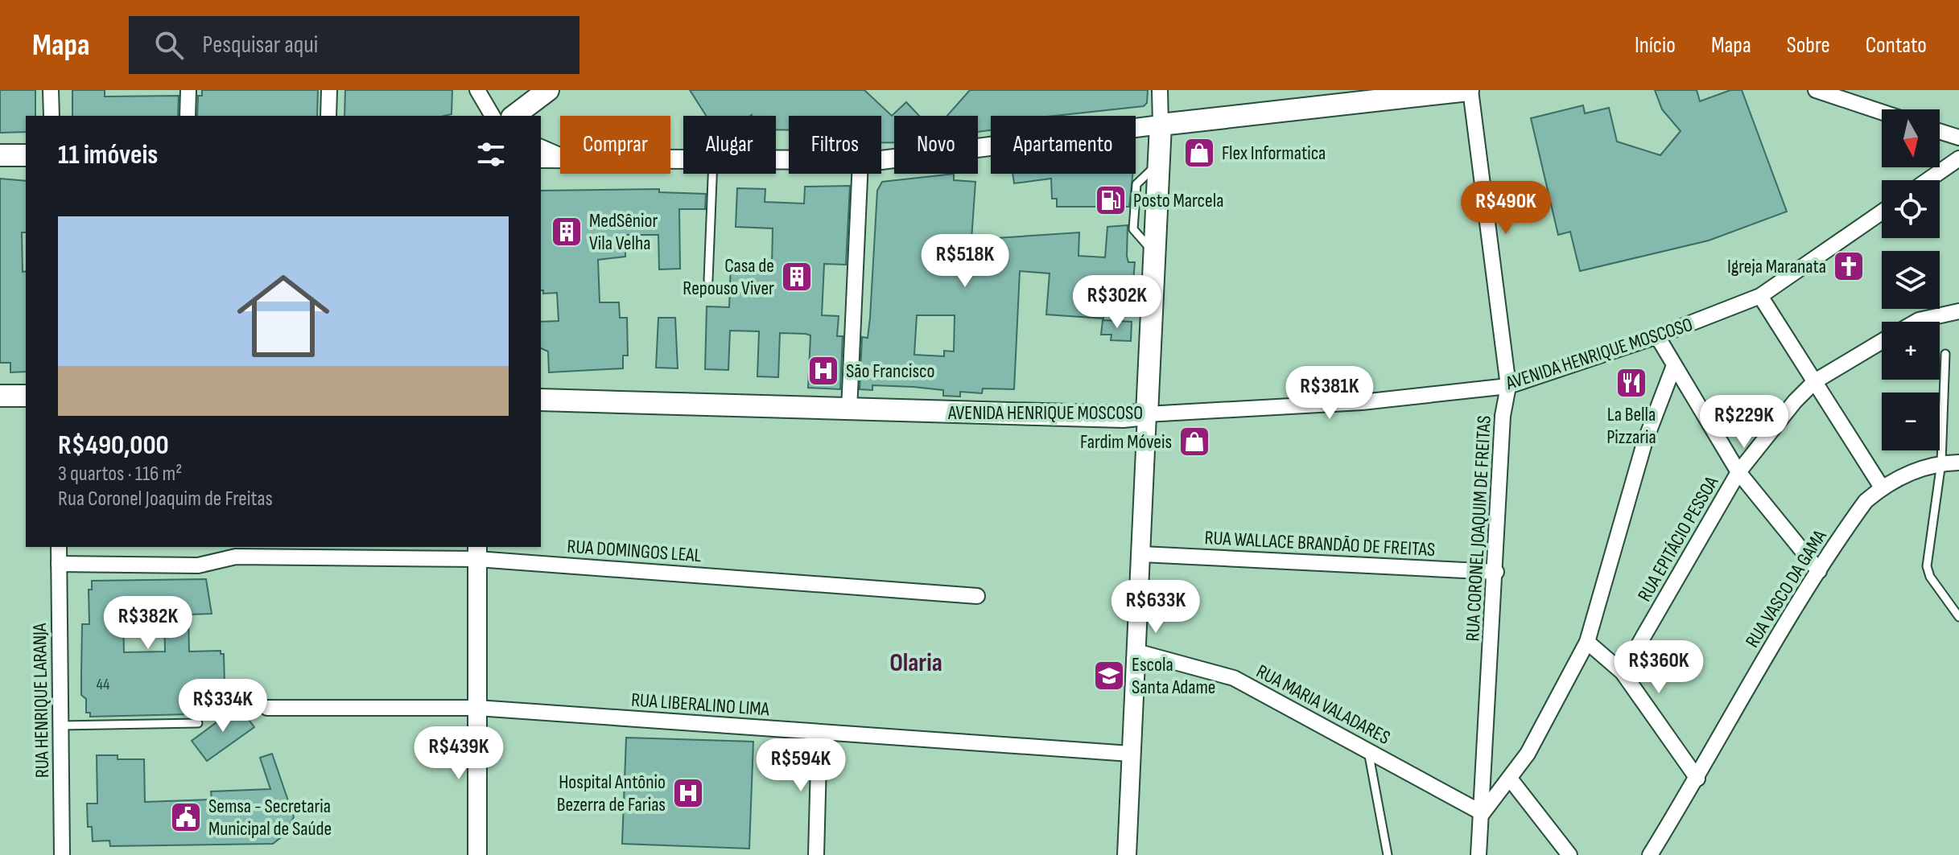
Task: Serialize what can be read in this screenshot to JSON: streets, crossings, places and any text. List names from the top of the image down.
{
  "streets": {
    "main road": ["AVENIDA HENRIQUE MOSCOSO"],
    "street": [
      "RUA CORONEL JOAQUIM DE FREITAS",
      "RUA EPITÁCIO PESSOA",
      "RUA WALLACE BRANDÃO DE FREITAS",
      "RUA DOMINGOS LEAL",
      "RUA VASCO DA GAMA",
      "RUA HENRIQUE LARANJA",
      "RUA LIBERALINO LIMA",
      "RUA MARIA VALADARES"
    ]
  },
  "crossings": [
    ["AVENIDA HENRIQUE MOSCOSO", "RUA CORONEL JOAQUIM DE FREITAS"],
    ["RUA CORONEL JOAQUIM DE FREITAS", "RUA WALLACE BRANDÃO DE FREITAS"],
    ["RUA CORONEL JOAQUIM DE FREITAS", "RUA MARIA VALADARES"],
    ["RUA DOMINGOS LEAL", "RUA HENRIQUE LARANJA"]
  ],
  "districts": ["Olaria"],
  "places": {
    "shop": ["Flex Informatica", "Fardim Móveis"],
    "fuel station": ["Posto Marcela"],
    "building": ["MedSênior Vila Velha", "Casa de Repouso Viver"],
    "church": ["Igreja Maranata"],
    "hospital": ["São Francisco", "Hospital Antônio Bezerra de Farias"],
    "restaurant": ["La Bella Pizzaria"],
    "school or university": ["Escola Santa Adame"],
    "public building": ["Semsa - Secretaria Municipal de Saúde"]
  },
  "house_numbers": ["44"],
  "north": "bottom",
  "page": {
    "header": "Mapa",
    "search": "Pesquisar aqui",
    "nav": [
      "Início",
      "Mapa",
      "Sobre",
      "Contato"
    ],
    "map_buttons": ["+", "−"],
    "chip": [
      "Comprar",
      "Alugar",
      "Filtros",
      "Novo",
      "Apartamento"
    ],
    "heading": "11 imóveis",
    "price": [
      "R$490K",
      "R$518K",
      "R$302K",
      "R$381K",
      "R$229K",
      "R$633K",
      "R$382K",
      "R$360K",
      "R$334K",
      "R$439K",
      "R$594K"
    ],
    "list": [
      {
        "name": "R$490,000",
        "note": "3 quartos · 116 m² · Rua Coronel Joaquim de Freitas"
      }
    ]
  }
}
